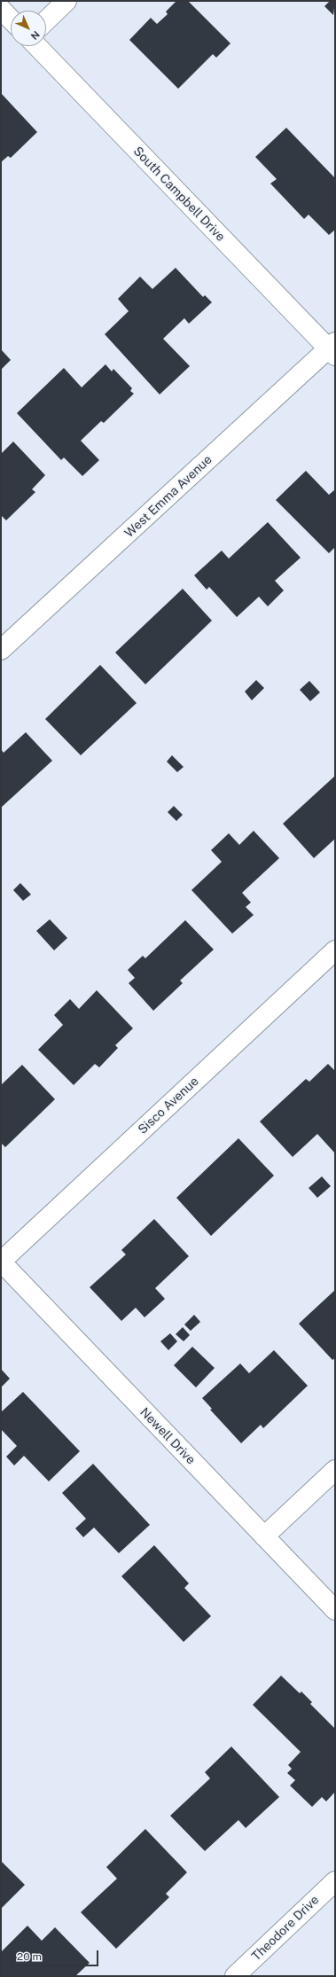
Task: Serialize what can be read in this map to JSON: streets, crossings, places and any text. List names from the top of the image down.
{
  "streets": {
    "street": [
      "South Campbell Drive",
      "West Emma Avenue",
      "Sisco Avenue",
      "Newell Drive",
      "Theodore Drive"
    ]
  },
  "crossings": [
    ["South Campbell Drive", "West Emma Avenue"],
    ["Sisco Avenue", "Newell Drive"]
  ],
  "scale_bar": "20 m",
  "north": "bottom right"
}
